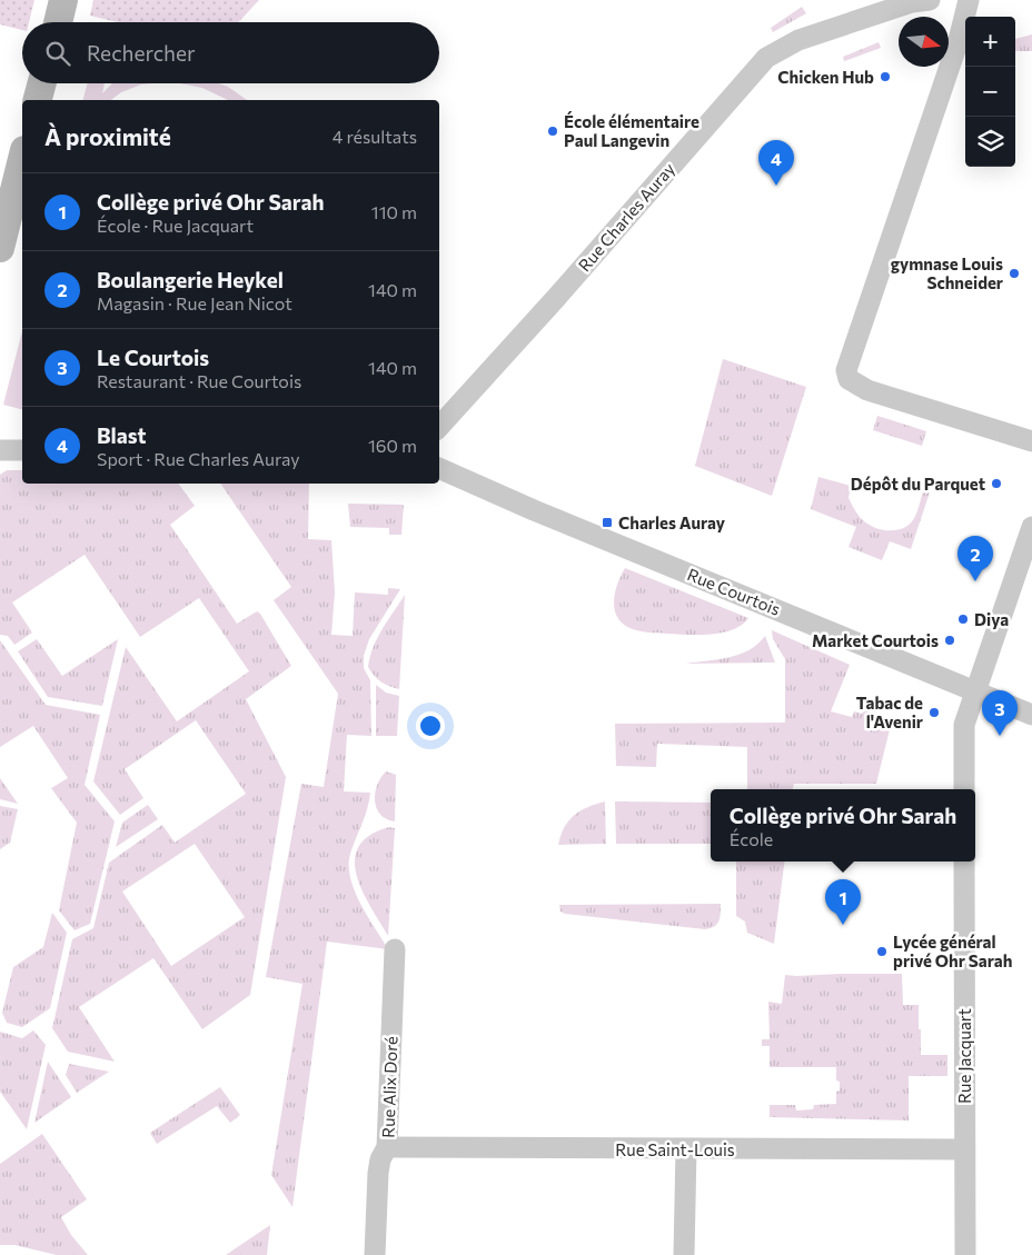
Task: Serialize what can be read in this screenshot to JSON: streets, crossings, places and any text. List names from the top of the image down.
{
  "streets": {
    "street": [
      "Rue Charles Auray",
      "Rue Courtois",
      "Rue Jacquart",
      "Rue Alix Doré",
      "Rue Saint-Louis"
    ]
  },
  "crossings": [
    ["Rue Jacquart", "Rue Saint-Louis"],
    ["Rue Alix Doré", "Rue Saint-Louis"]
  ],
  "places": {
    "other": [
      "Chicken Hub",
      "École élémentaire Paul Langevin",
      "gymnase Louis Schneider",
      "Dépôt du Parquet",
      "Diya",
      "Market Courtois",
      "Tabac de l'Avenir",
      "Lycée général privé Ohr Sarah"
    ],
    "transit": ["Charles Auray"]
  },
  "north": "right",
  "page": {
    "map_buttons": ["+", "−"],
    "search": "Rechercher",
    "heading": ["À proximité", "4 résultats"],
    "pins": [
      "4",
      "2",
      "3",
      "1"
    ],
    "list": [
      {
        "mark": "1",
        "name": "Collège privé Ohr Sarah",
        "note": "École · Rue Jacquart",
        "value": "110 m"
      },
      {
        "mark": "2",
        "name": "Boulangerie Heykel",
        "note": "Magasin · Rue Jean Nicot",
        "value": "140 m"
      },
      {
        "mark": "3",
        "name": "Le Courtois",
        "note": "Restaurant · Rue Courtois",
        "value": "140 m"
      },
      {
        "mark": "4",
        "name": "Blast",
        "note": "Sport · Rue Charles Auray",
        "value": "160 m"
      }
    ],
    "popup": ["Collège privé Ohr Sarah", "École"]
  }
}
